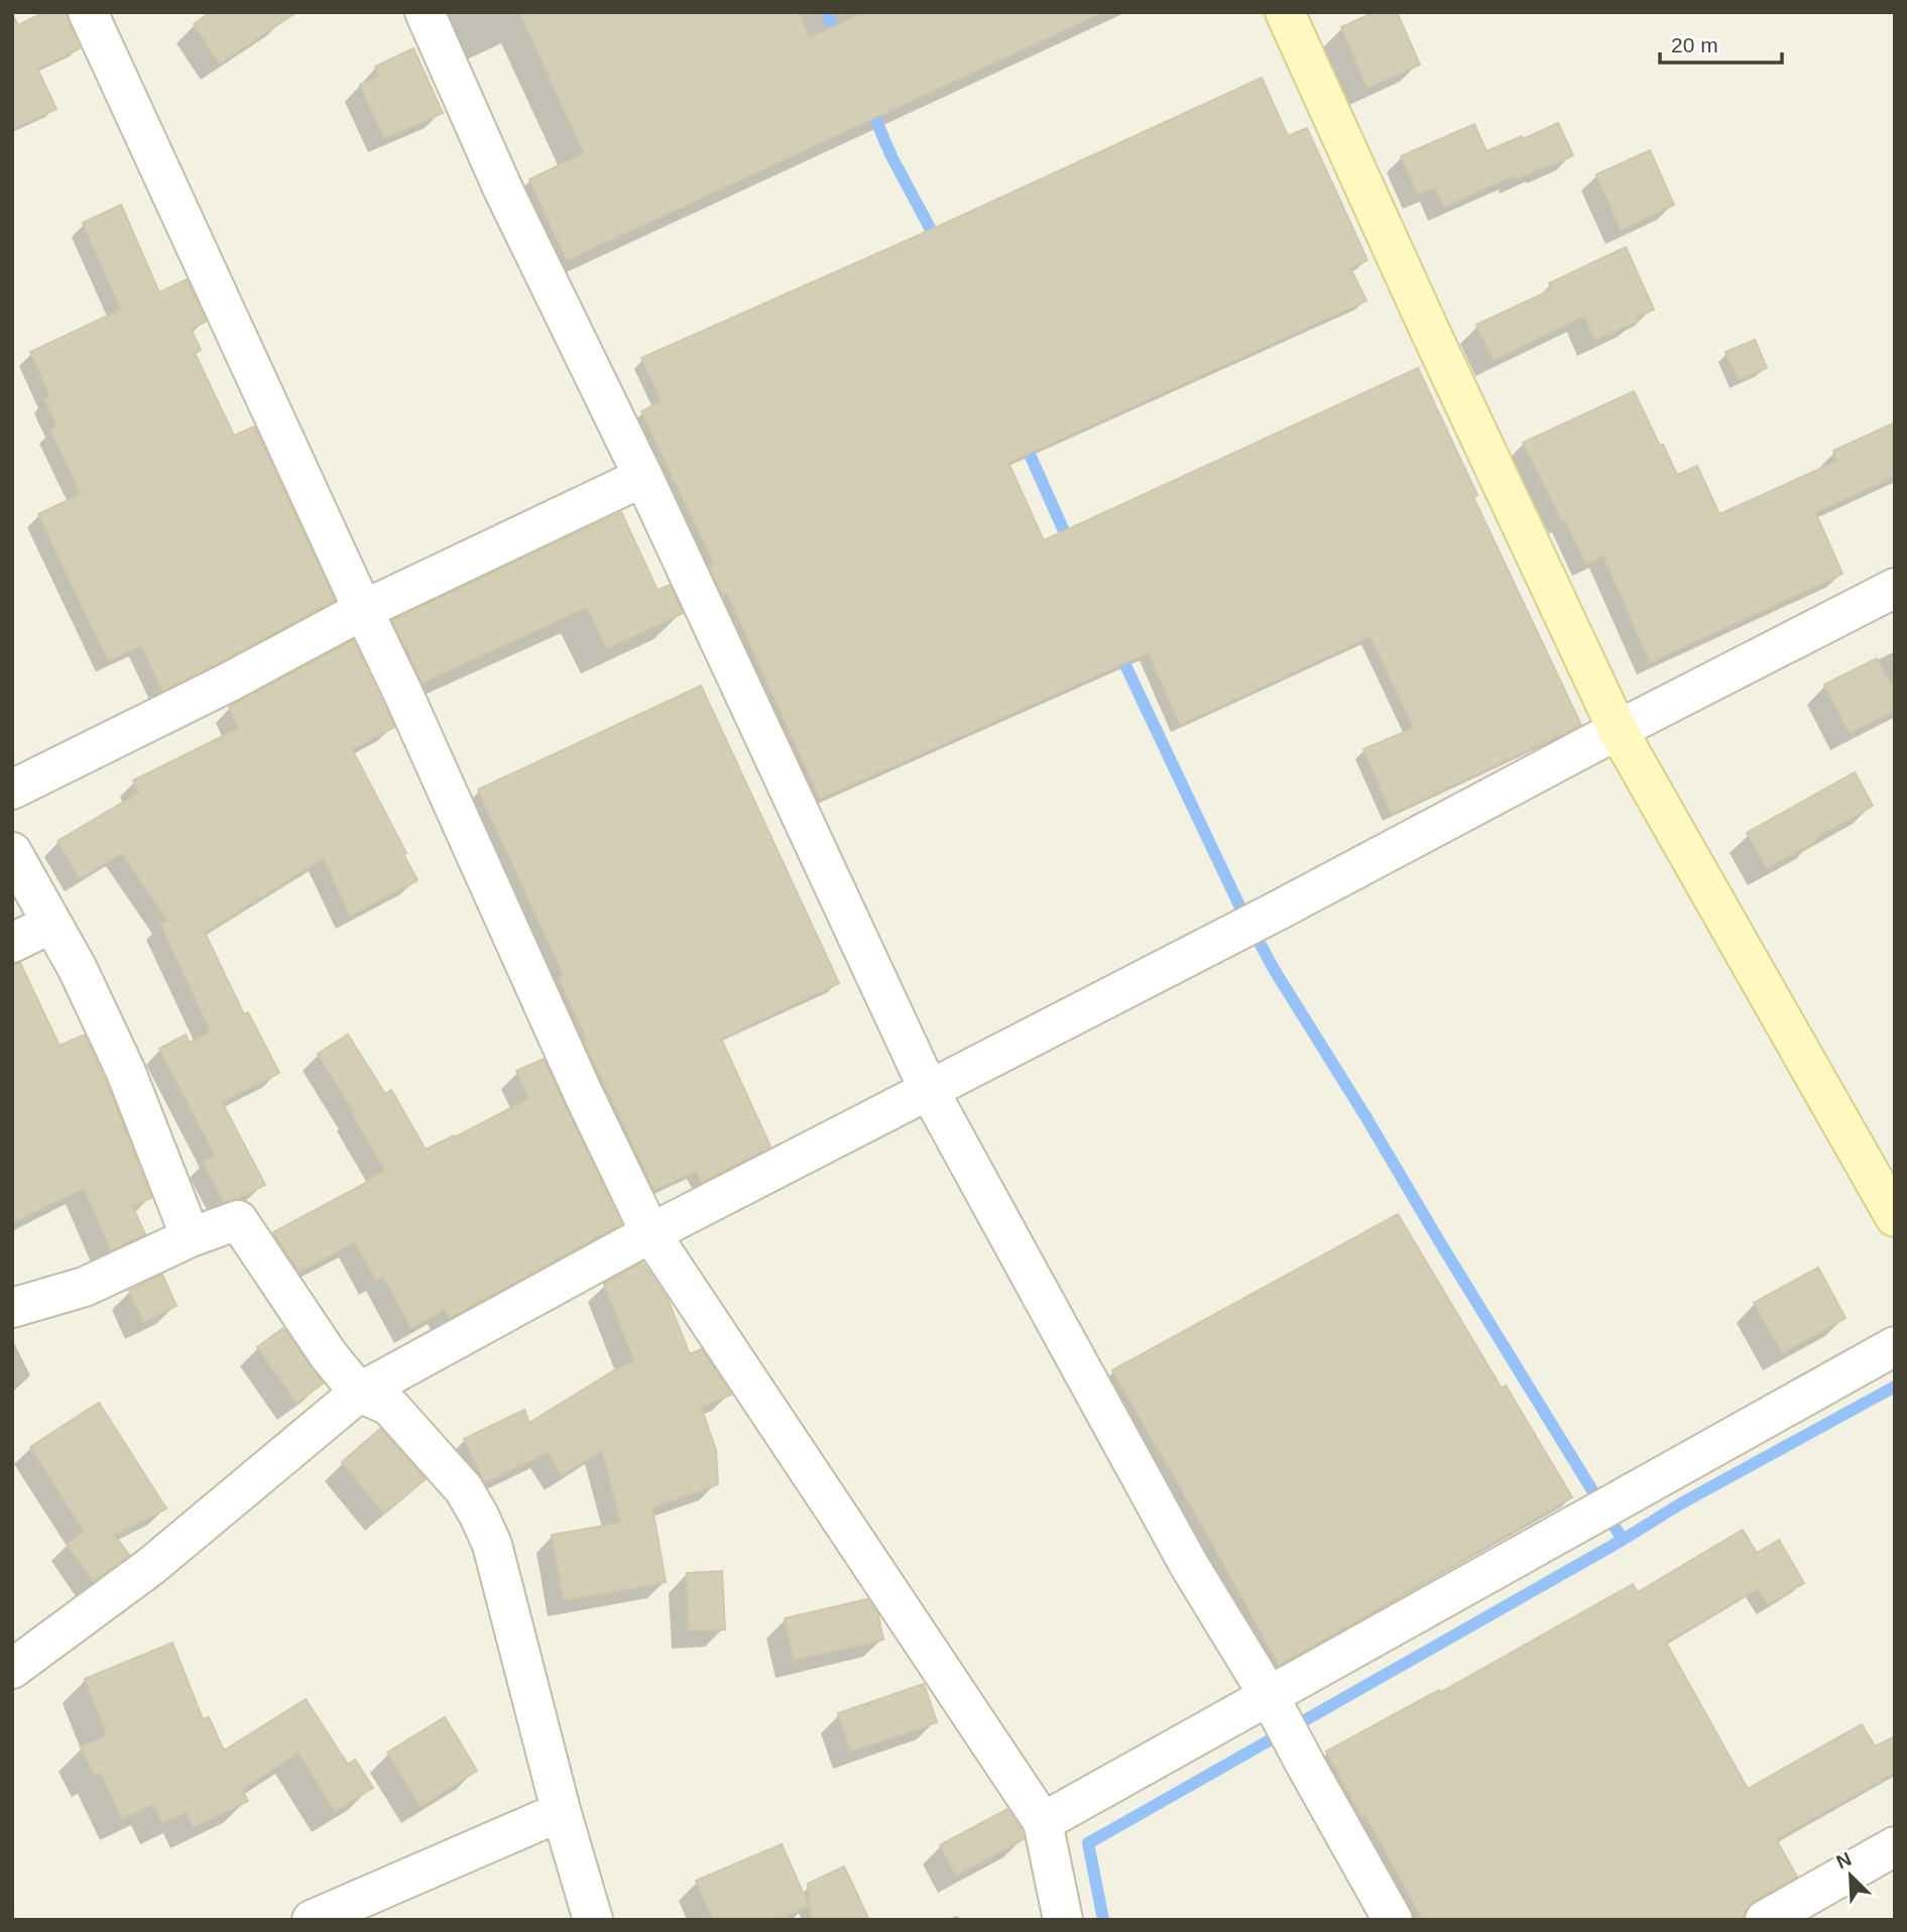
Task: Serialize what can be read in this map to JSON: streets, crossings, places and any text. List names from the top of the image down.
{
  "scale_bar": "20 m",
  "north": "top left"
}
